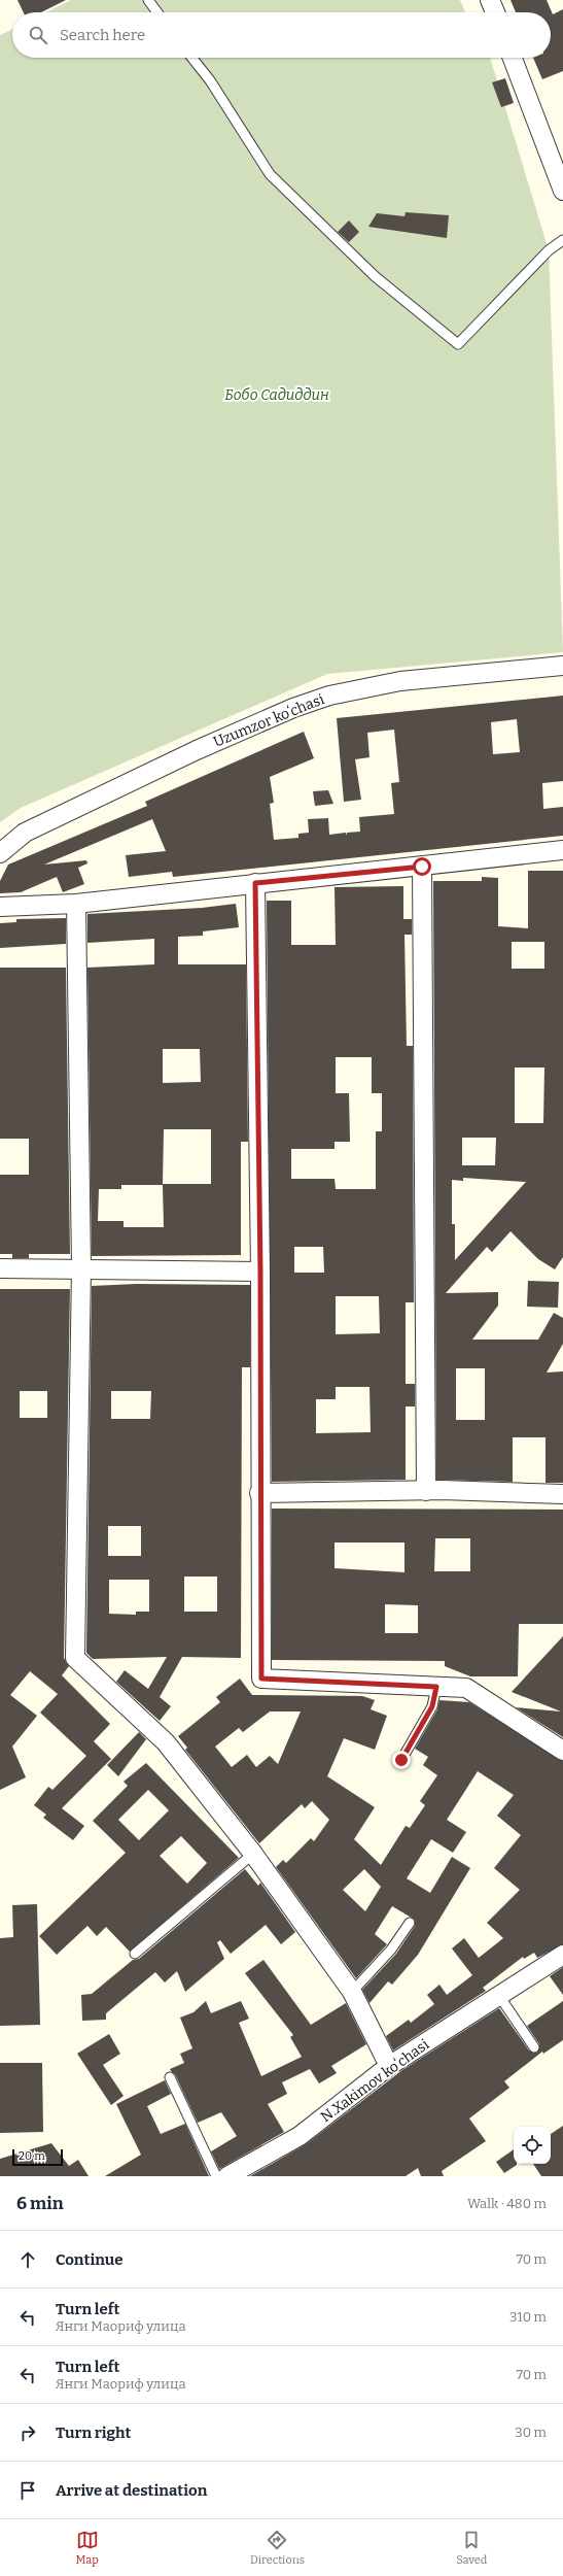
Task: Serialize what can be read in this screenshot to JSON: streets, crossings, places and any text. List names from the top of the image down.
{
  "streets": {
    "street": ["Uzumzor koʻchasi", "N.Xakimov koʻchasi"]
  },
  "parks": ["Бобо Садиддин"],
  "scale_bar": "20 m",
  "page": {
    "search": "Search here",
    "scale": "20 m",
    "heading": ["6 min", "Walk · 480 m"],
    "list": [
      ["Continue", "70 m"],
      ["Turn left", "Янги Маориф улица", "310 m"],
      ["Turn left", "Янги Маориф улица", "70 m"],
      ["Turn right", "30 m"],
      "Arrive at destination"
    ],
    "nav": ["Map", "Directions", "Saved"]
  }
}
